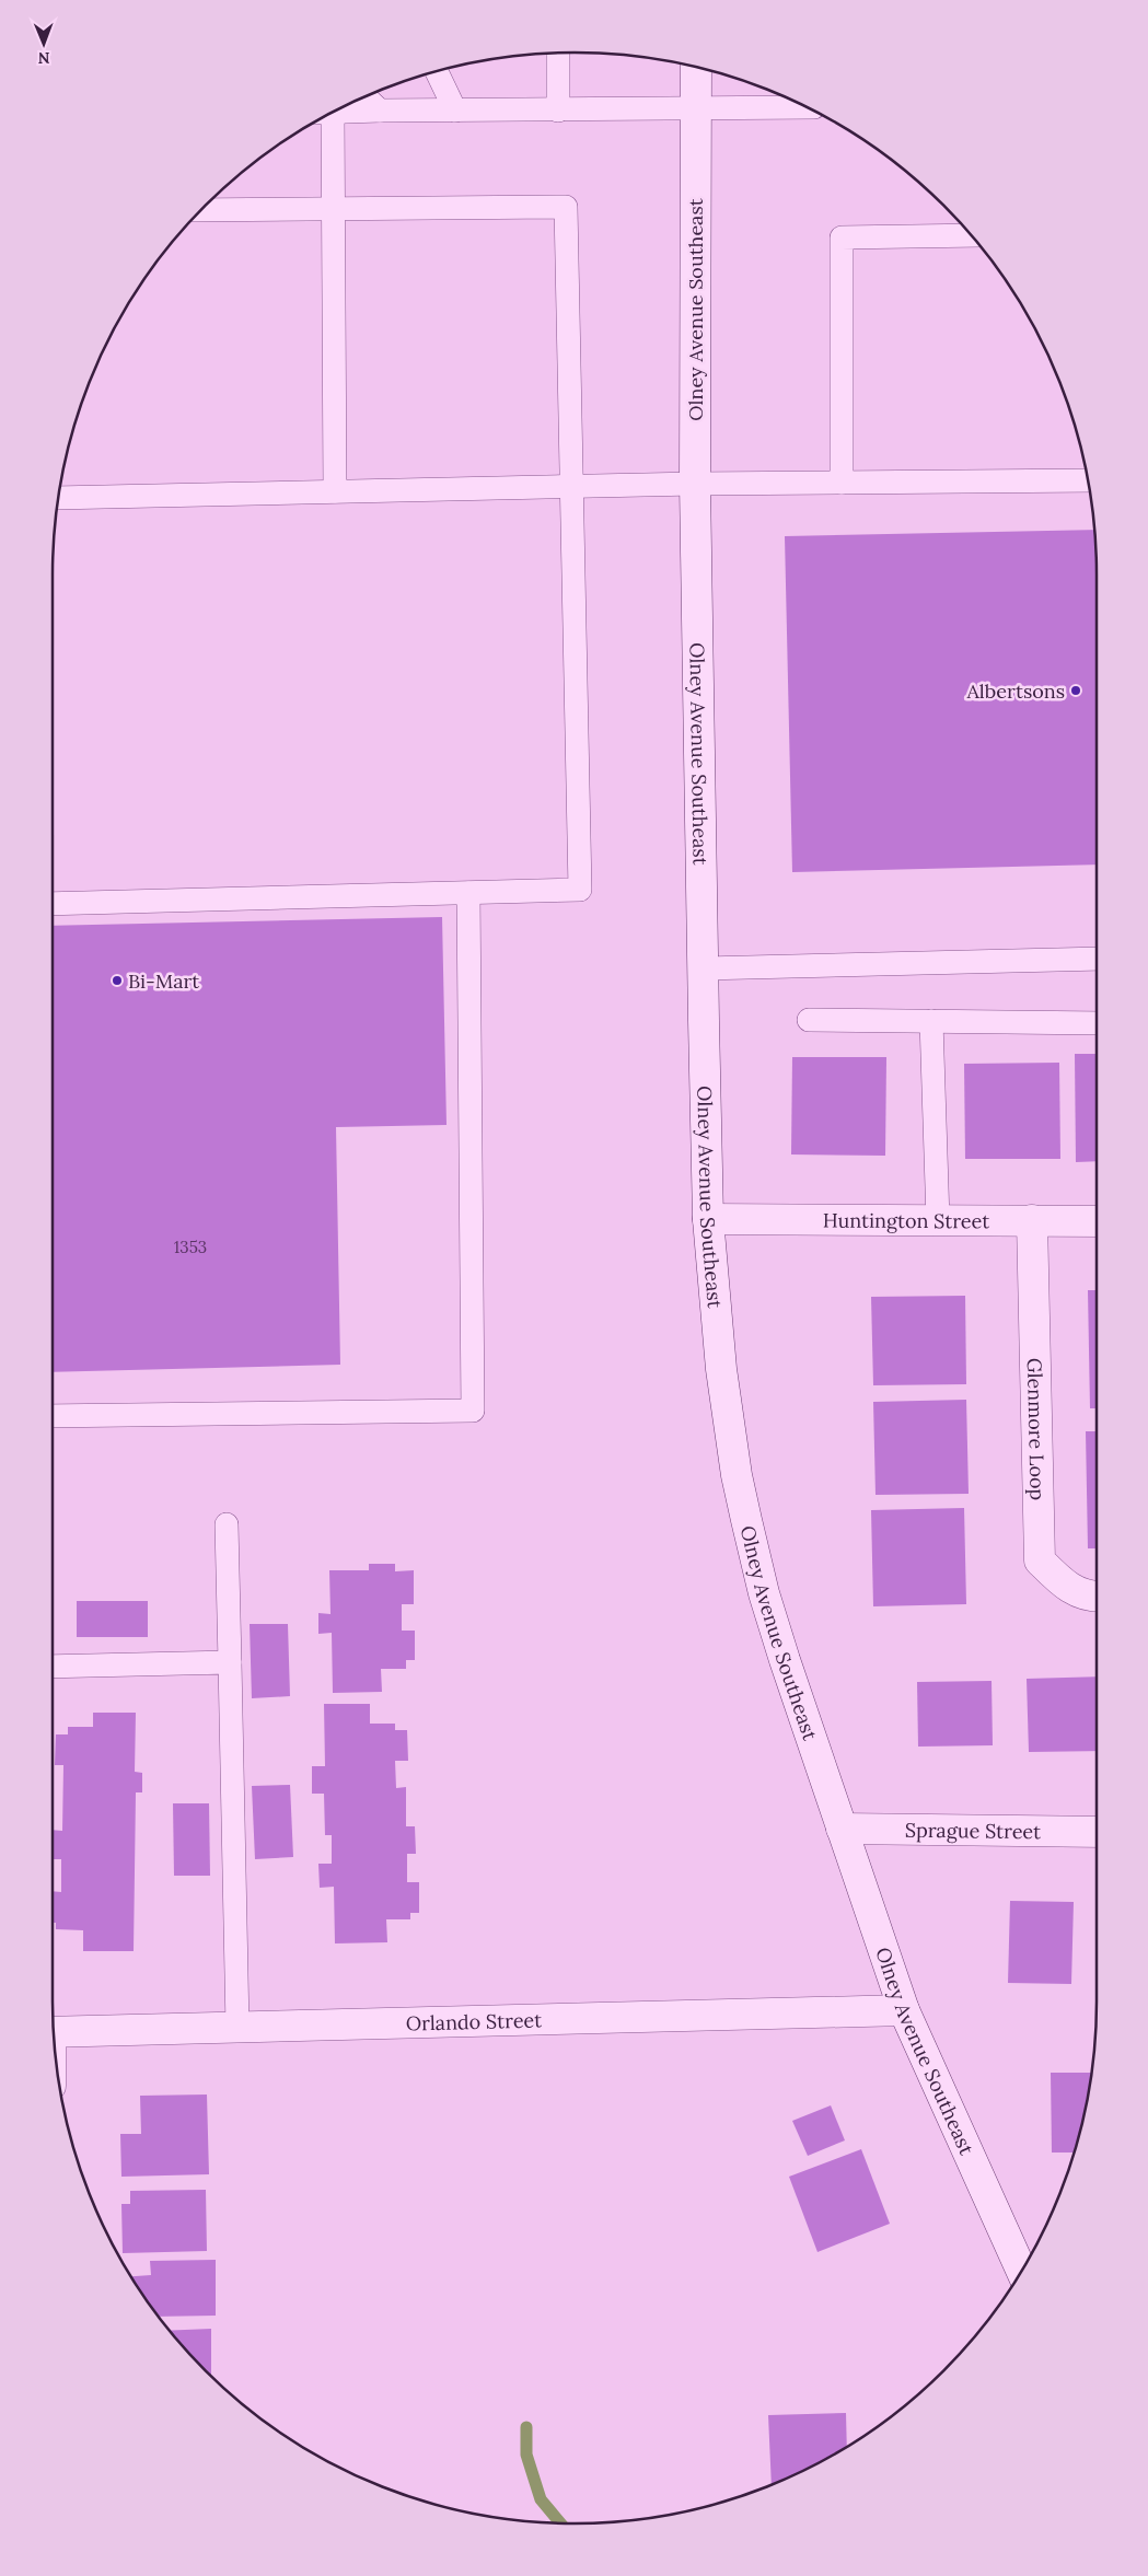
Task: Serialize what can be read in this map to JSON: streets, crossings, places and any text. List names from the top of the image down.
{
  "streets": {
    "main road": [
      "Olney Avenue Southeast",
      "Huntington Street",
      "Glenmore Loop",
      "Sprague Street",
      "Orlando Street"
    ]
  },
  "crossings": [
    ["Olney Avenue Southeast", "Huntington Street"],
    ["Olney Avenue Southeast", "Sprague Street"],
    ["Olney Avenue Southeast", "Orlando Street"],
    ["Huntington Street", "Glenmore Loop"]
  ],
  "places": ["Albertsons", "Bi-Mart"],
  "house_numbers": ["1353"],
  "north": "bottom"
}
